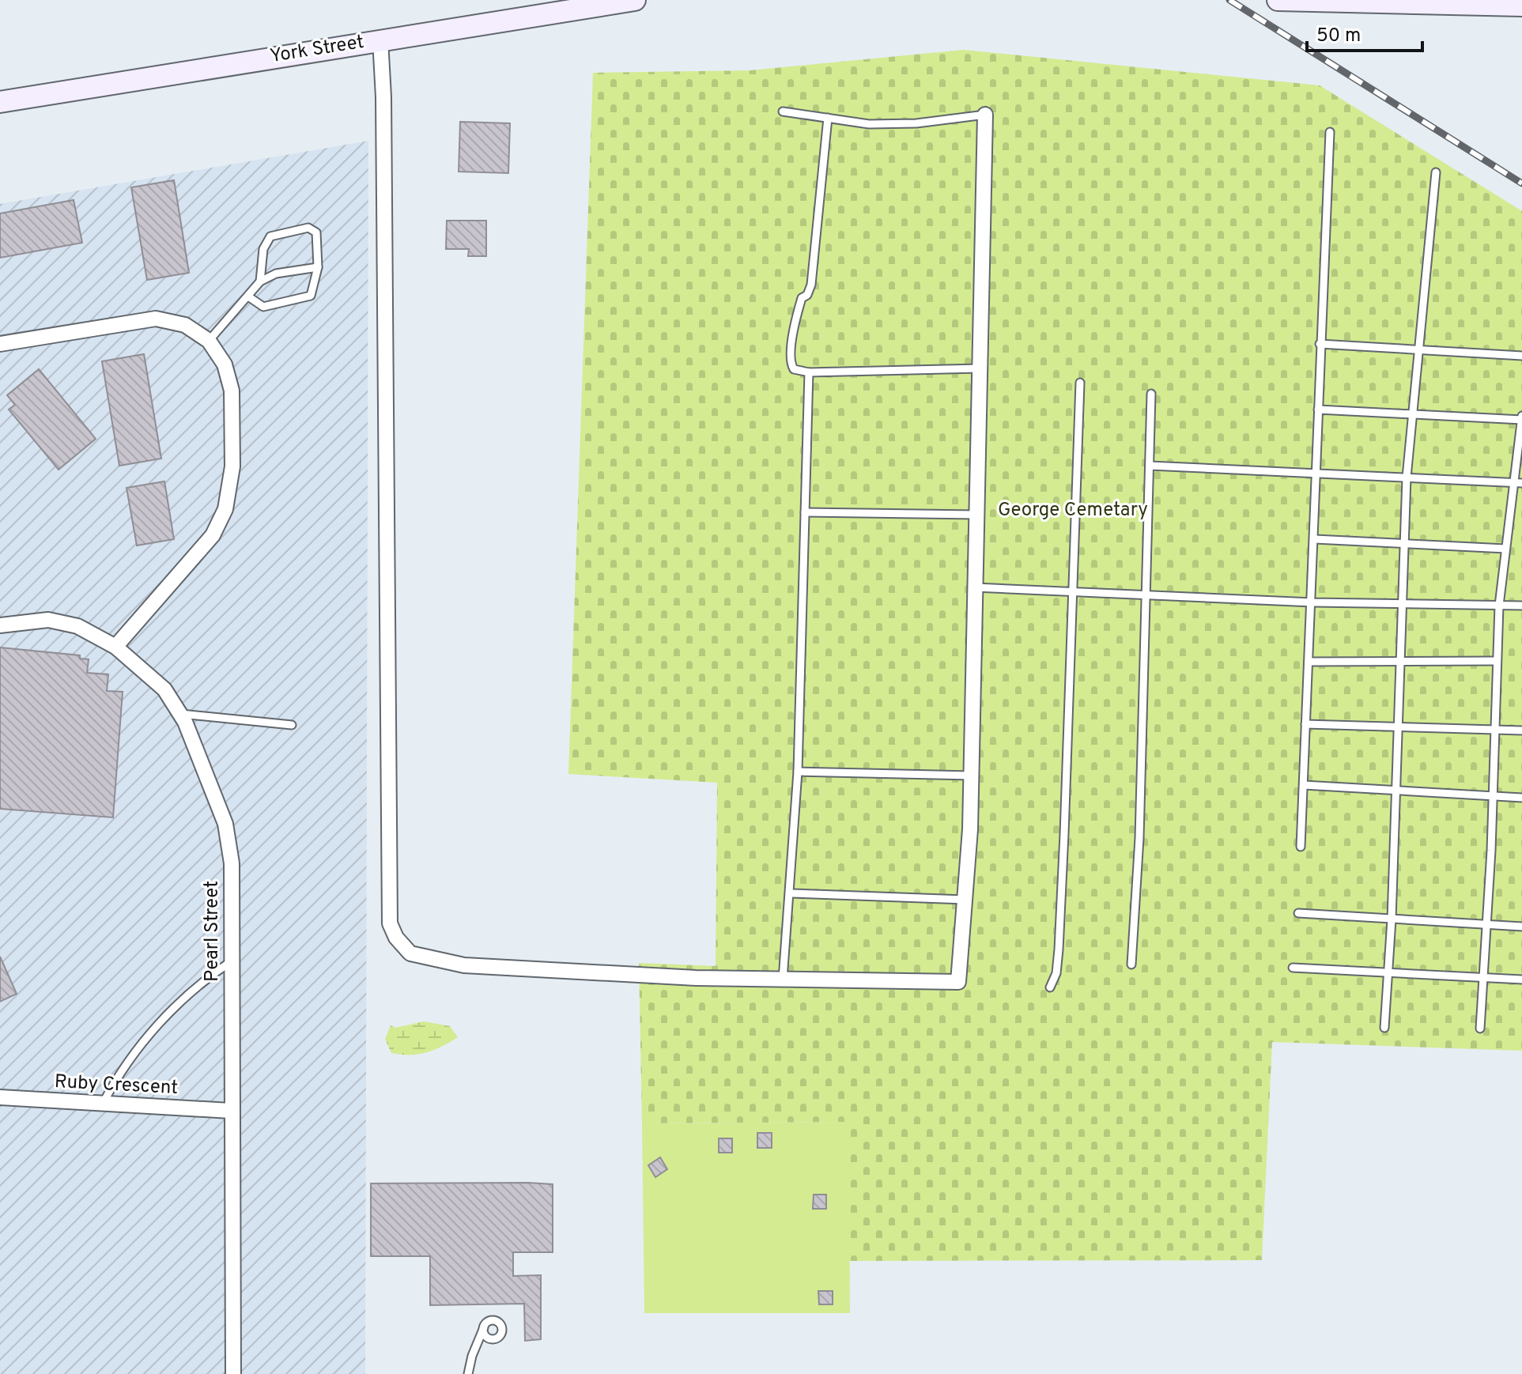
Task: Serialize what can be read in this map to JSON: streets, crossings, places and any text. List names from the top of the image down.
{
  "streets": {
    "main road": ["York Street"],
    "street": ["Pearl Street", "Ruby Crescent"]
  },
  "crossings": [
    ["Pearl Street", "Ruby Crescent"]
  ],
  "parks": ["George Cemetary"],
  "scale_bar": "50 m"
}
